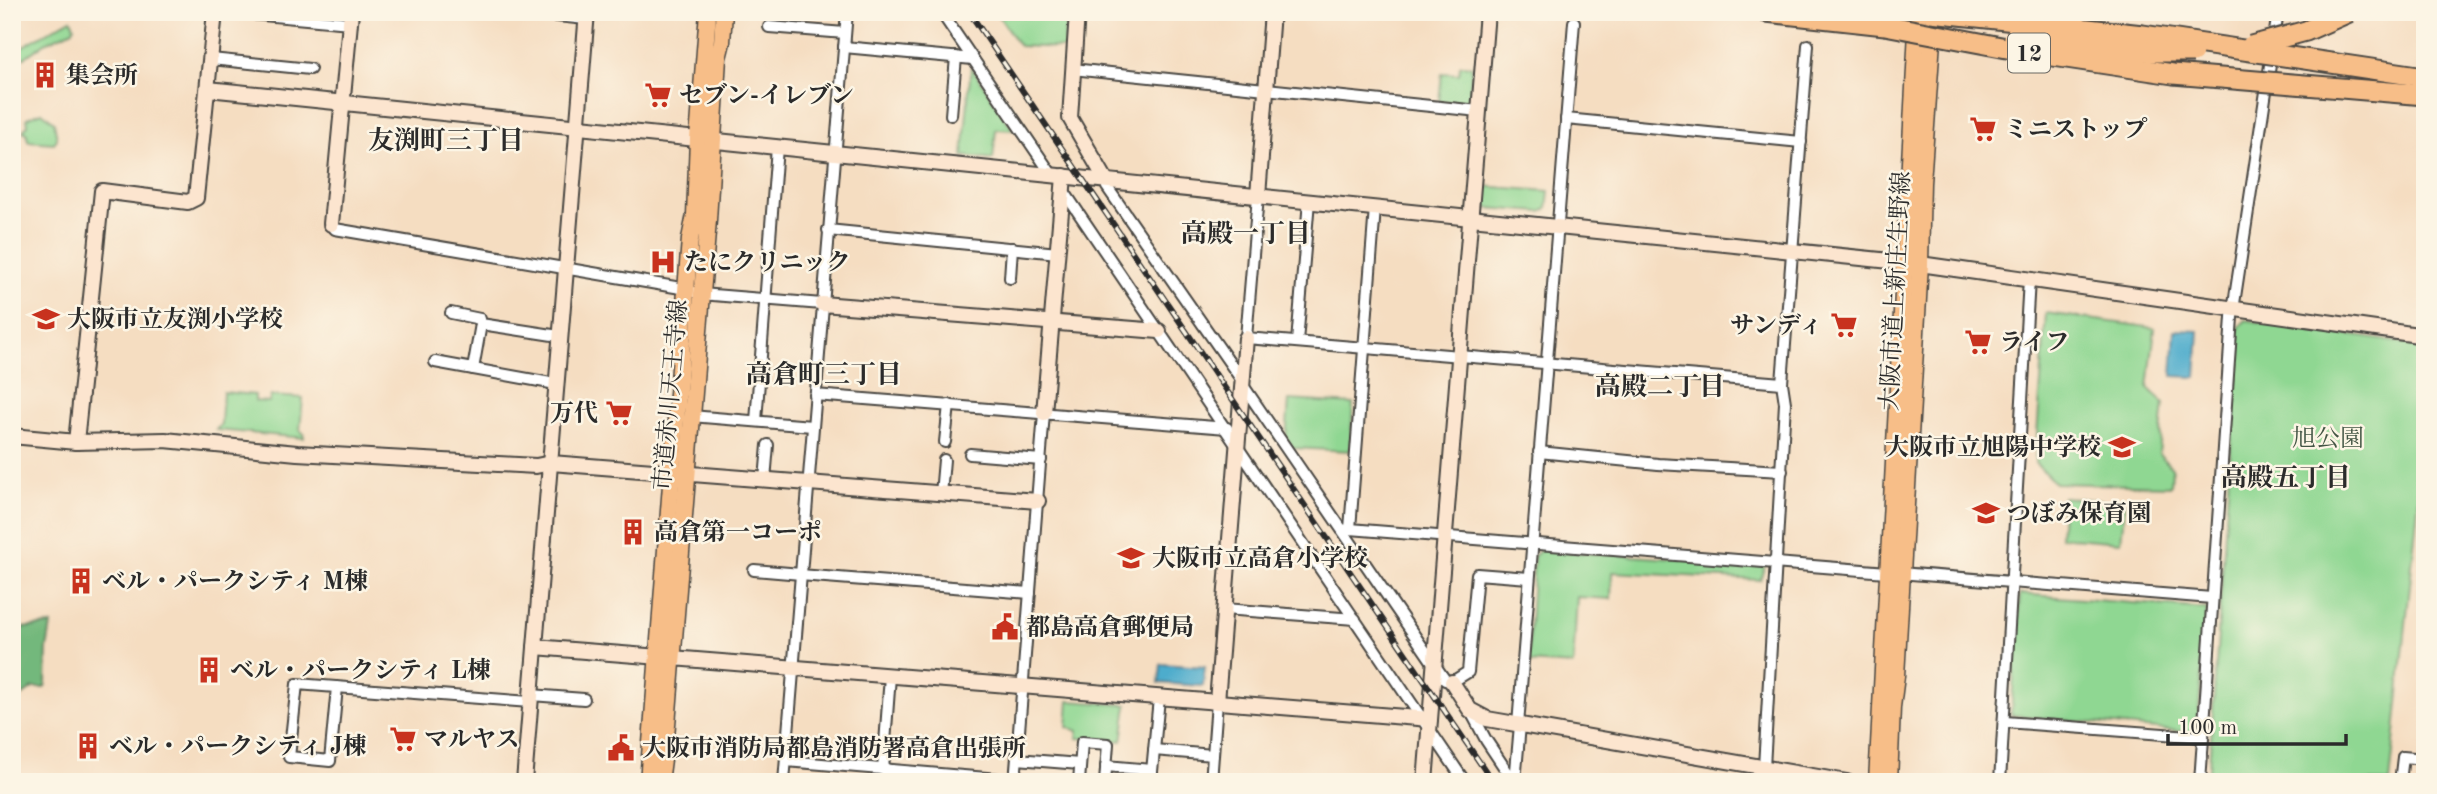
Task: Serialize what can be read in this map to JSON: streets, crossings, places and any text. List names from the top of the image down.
{
  "streets": {
    "highway": ["12"],
    "main road": ["大阪市道上新庄生野線", "市道赤川天王寺線"]
  },
  "districts": [
    "友渕町三丁目",
    "高殿一丁目",
    "高倉町三丁目",
    "高殿二丁目",
    "高殿五丁目"
  ],
  "parks": ["旭公園"],
  "places": {
    "building": [
      "集会所",
      "高倉第一コーポ",
      "ベル・パークシティ M棟",
      "ベル・パークシティ L棟",
      "ベル・パークシティ J棟"
    ],
    "supermarket": [
      "セブン-イレブン",
      "ミニストップ",
      "サンディ",
      "ライフ",
      "万代",
      "マルヤス"
    ],
    "hospital": ["たにクリニック"],
    "school or university": [
      "大阪市立友渕小学校",
      "大阪市立旭陽中学校",
      "つぼみ保育園",
      "大阪市立高倉小学校"
    ],
    "public building": ["都島高倉郵便局", "大阪市消防局都島消防署高倉出張所"]
  },
  "scale_bar": "100 m"
}
